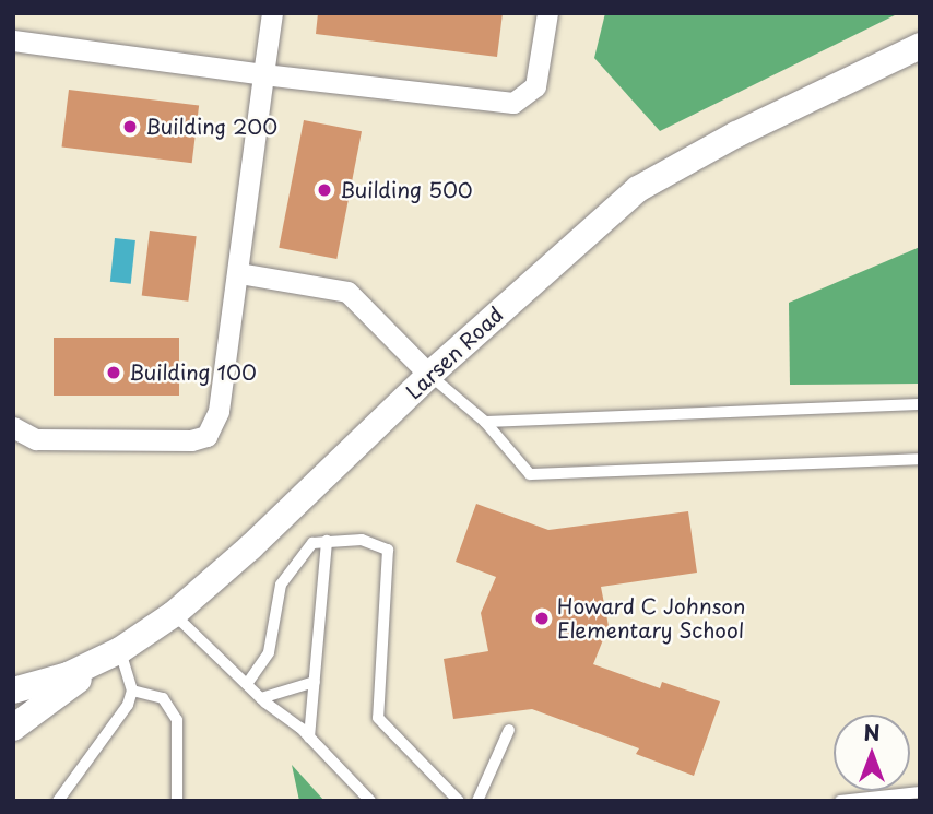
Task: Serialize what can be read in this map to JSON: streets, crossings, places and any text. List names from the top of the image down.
{
  "streets": {
    "street": ["Larsen Road"]
  },
  "places": [
    "Building 200",
    "Building 500",
    "Building 100",
    "Howard C Johnson Elementary School"
  ],
  "north": "top"
}
